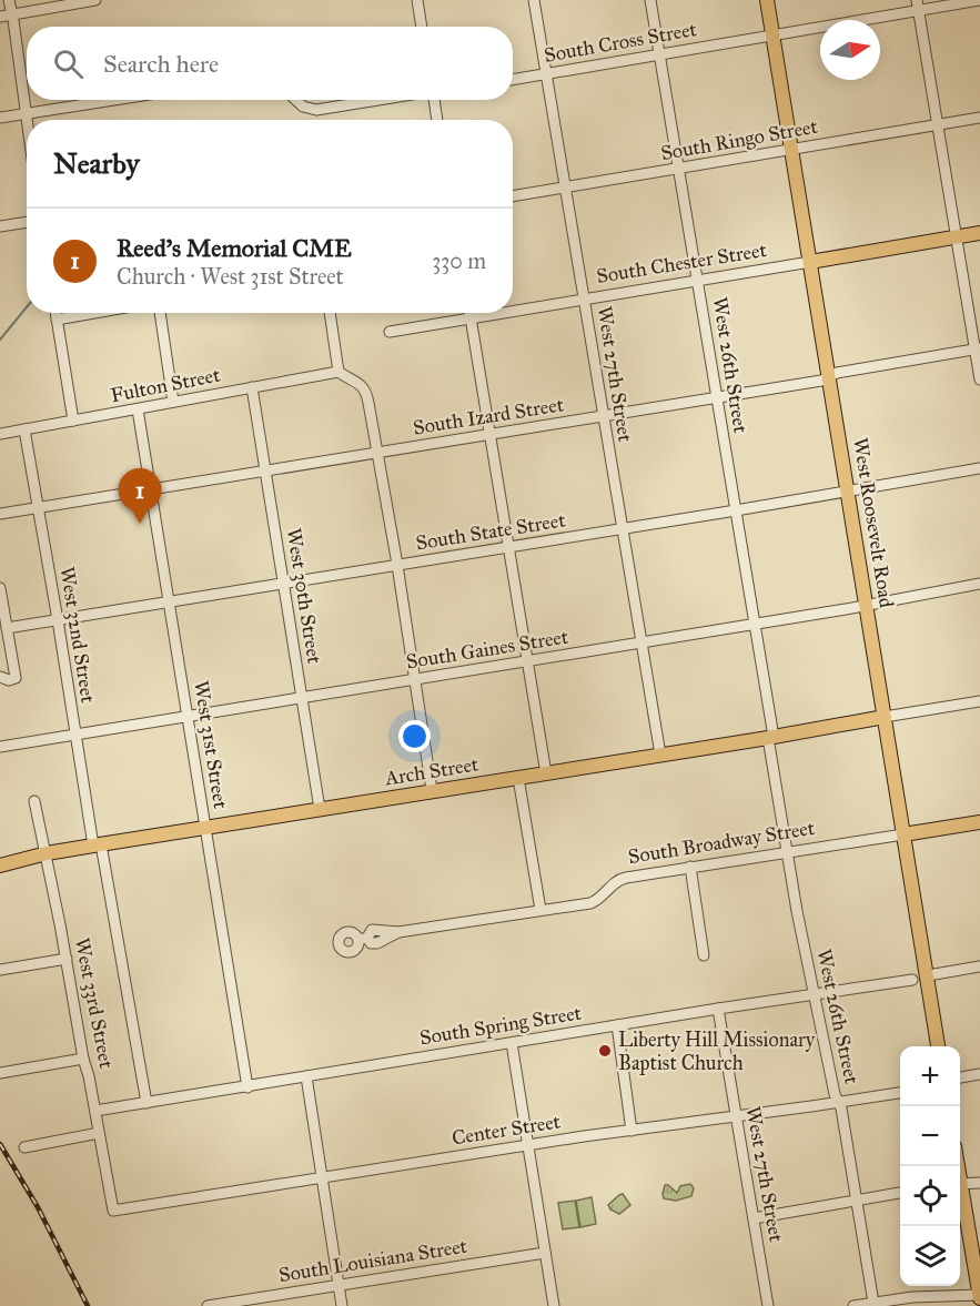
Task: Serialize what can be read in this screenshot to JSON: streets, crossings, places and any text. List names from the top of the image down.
{
  "streets": {
    "main road": [
      "South Chester Street",
      "West Roosevelt Road",
      "Arch Street",
      "South Broadway Street"
    ],
    "street": [
      "South Cross Street",
      "South Ringo Street",
      "West 26th Street",
      "West 27th Street",
      "Fulton Street",
      "South Izard Street",
      "South State Street",
      "West 30th Street",
      "West 32nd Street",
      "South Gaines Street",
      "West 31st Street",
      "West 33rd Street",
      "South Spring Street",
      "Center Street",
      "South Louisiana Street"
    ]
  },
  "crossings": [
    ["South Cross Street", "West 26th Street"],
    ["South Cross Street", "West 27th Street"],
    ["South Cross Street", "West Roosevelt Road"],
    ["South Ringo Street", "West 26th Street"],
    ["South Ringo Street", "West 27th Street"],
    ["South Ringo Street", "West Roosevelt Road"],
    ["South Chester Street", "West 26th Street"],
    ["South Chester Street", "West 27th Street"],
    ["South Chester Street", "West Roosevelt Road"],
    ["West 26th Street", "South Izard Street"],
    ["West 26th Street", "South State Street"],
    ["West 26th Street", "South Gaines Street"],
    ["West 26th Street", "Arch Street"],
    ["West 26th Street", "South Broadway Street"],
    ["West 26th Street", "South Spring Street"],
    ["West 26th Street", "Center Street"],
    ["West 27th Street", "South Izard Street"],
    ["West 27th Street", "South State Street"],
    ["West 27th Street", "South Gaines Street"],
    ["West 27th Street", "Arch Street"],
    ["West 27th Street", "South Spring Street"],
    ["West 27th Street", "Center Street"],
    ["Fulton Street", "West 30th Street"],
    ["Fulton Street", "West 32nd Street"],
    ["Fulton Street", "West 31st Street"],
    ["South Izard Street", "West Roosevelt Road"],
    ["South Izard Street", "West 30th Street"],
    ["South Izard Street", "West 32nd Street"],
    ["South Izard Street", "West 31st Street"],
    ["West Roosevelt Road", "South State Street"],
    ["West Roosevelt Road", "South Gaines Street"],
    ["West Roosevelt Road", "Arch Street"],
    ["West Roosevelt Road", "South Broadway Street"],
    ["South State Street", "West 30th Street"],
    ["South State Street", "West 32nd Street"],
    ["South State Street", "West 31st Street"],
    ["West 30th Street", "South Gaines Street"],
    ["West 30th Street", "Arch Street"],
    ["West 32nd Street", "South Gaines Street"],
    ["West 32nd Street", "Arch Street"],
    ["West 32nd Street", "South Spring Street"],
    ["South Gaines Street", "West 31st Street"],
    ["West 31st Street", "Arch Street"],
    ["West 31st Street", "South Spring Street"],
    ["Arch Street", "West 33rd Street"],
    ["West 33rd Street", "South Spring Street"],
    ["West 33rd Street", "Center Street"]
  ],
  "places": ["Liberty Hill Missionary Baptist Church"],
  "north": "right",
  "page": {
    "search": "Search here",
    "heading": "Nearby",
    "list": [
      {
        "mark": "1",
        "name": "Reed's Memorial CME",
        "note": "Church · West 31st Street",
        "value": "330 m"
      }
    ],
    "pins": "1",
    "map_buttons": ["+", "−"]
  }
}
